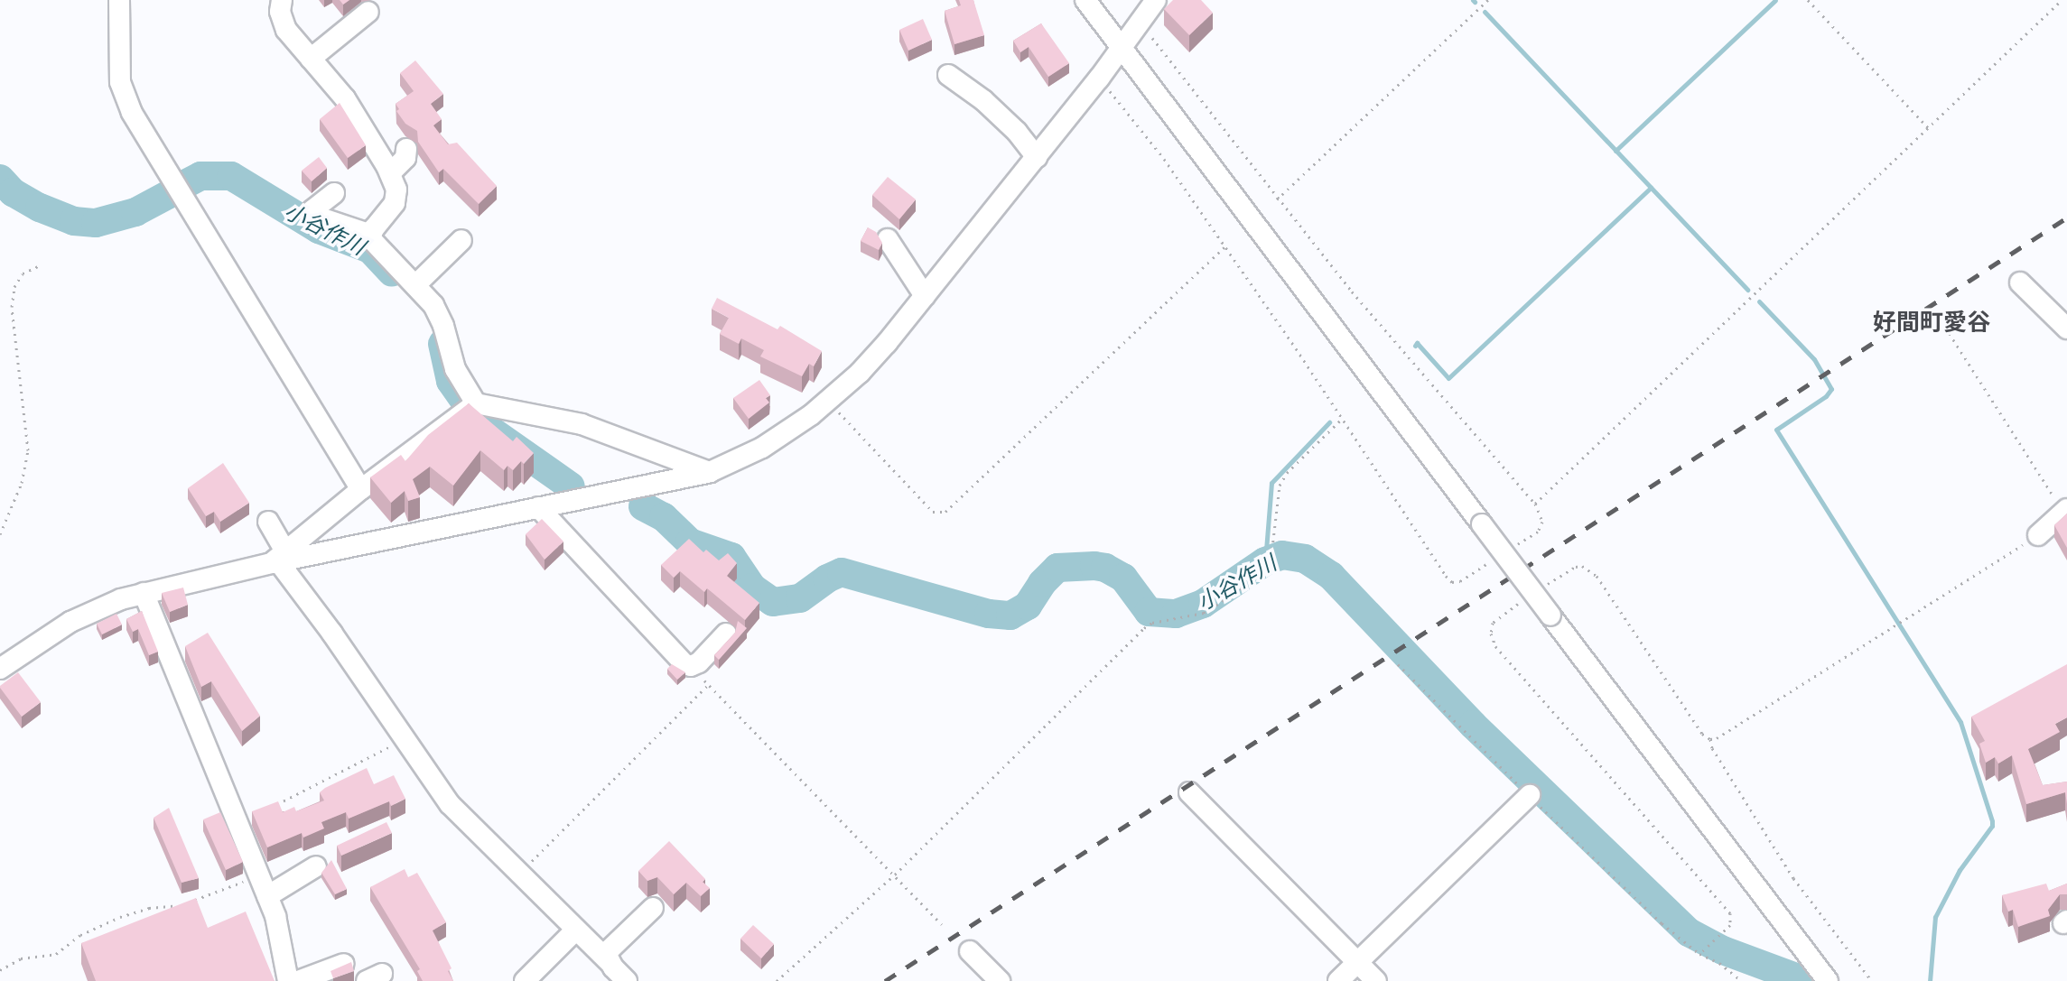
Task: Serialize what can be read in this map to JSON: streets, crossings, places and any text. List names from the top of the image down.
{
  "districts": ["好間町愛谷"],
  "water": ["小谷作川"]
}
